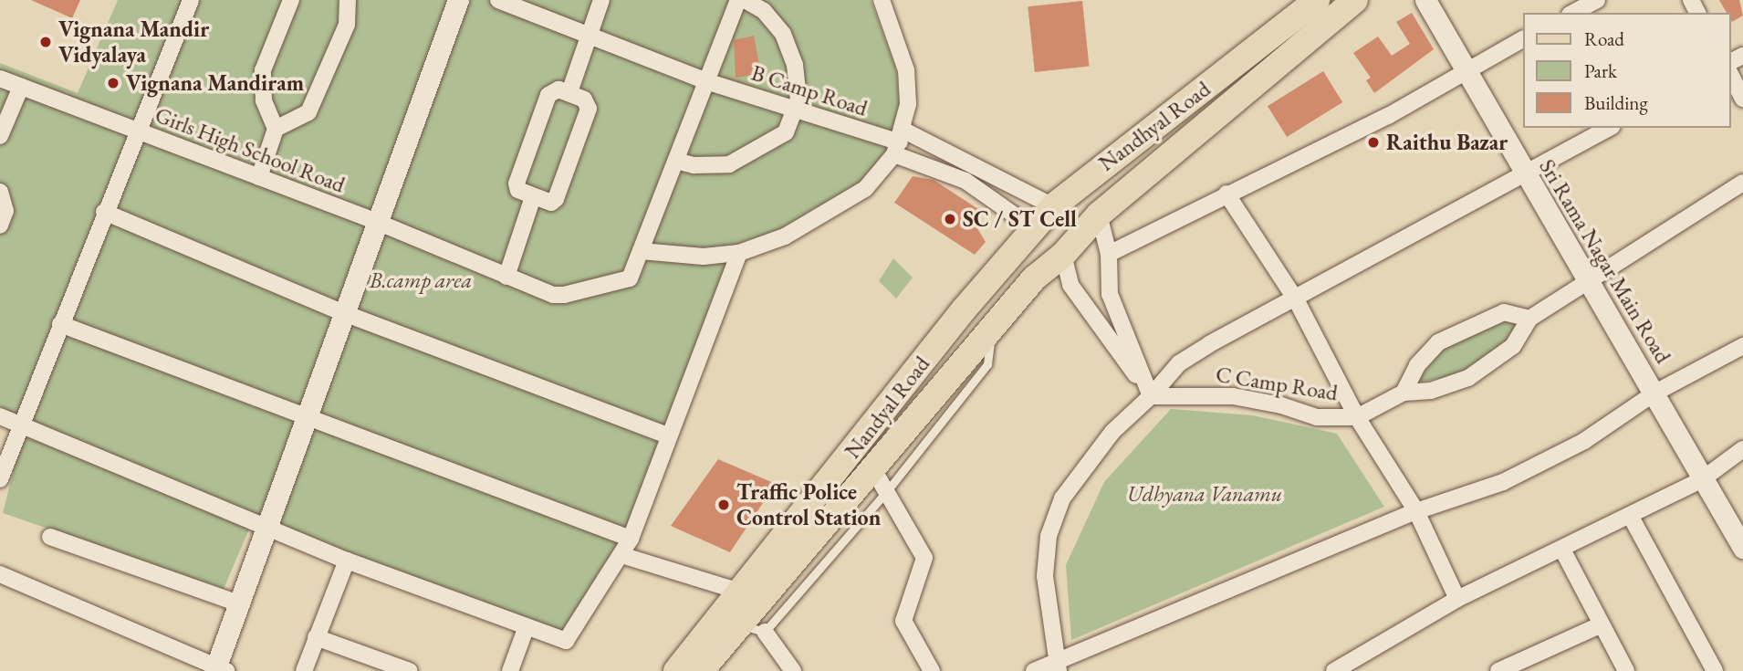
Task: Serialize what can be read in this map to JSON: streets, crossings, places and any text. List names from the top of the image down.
{
  "streets": {
    "main road": ["Nandhyal Road", "Nandyal Road"],
    "street": [
      "B Camp Road",
      "Girls High School Road",
      "Sri Rama Nagar Main Road",
      "C Camp Road"
    ]
  },
  "crossings": [
    ["B Camp Road", "Nandhyal Road"],
    ["Nandhyal Road", "Nandyal Road"]
  ],
  "parks": ["B.camp area", "Udhyana Vanamu"],
  "places": [
    "Vignana Mandir Vidyalaya",
    "Vignana Mandiram",
    "Raithu Bazar",
    "SC / ST Cell",
    "Traffic Police Control Station"
  ],
  "legend": ["Road", "Park", "Building"]
}
